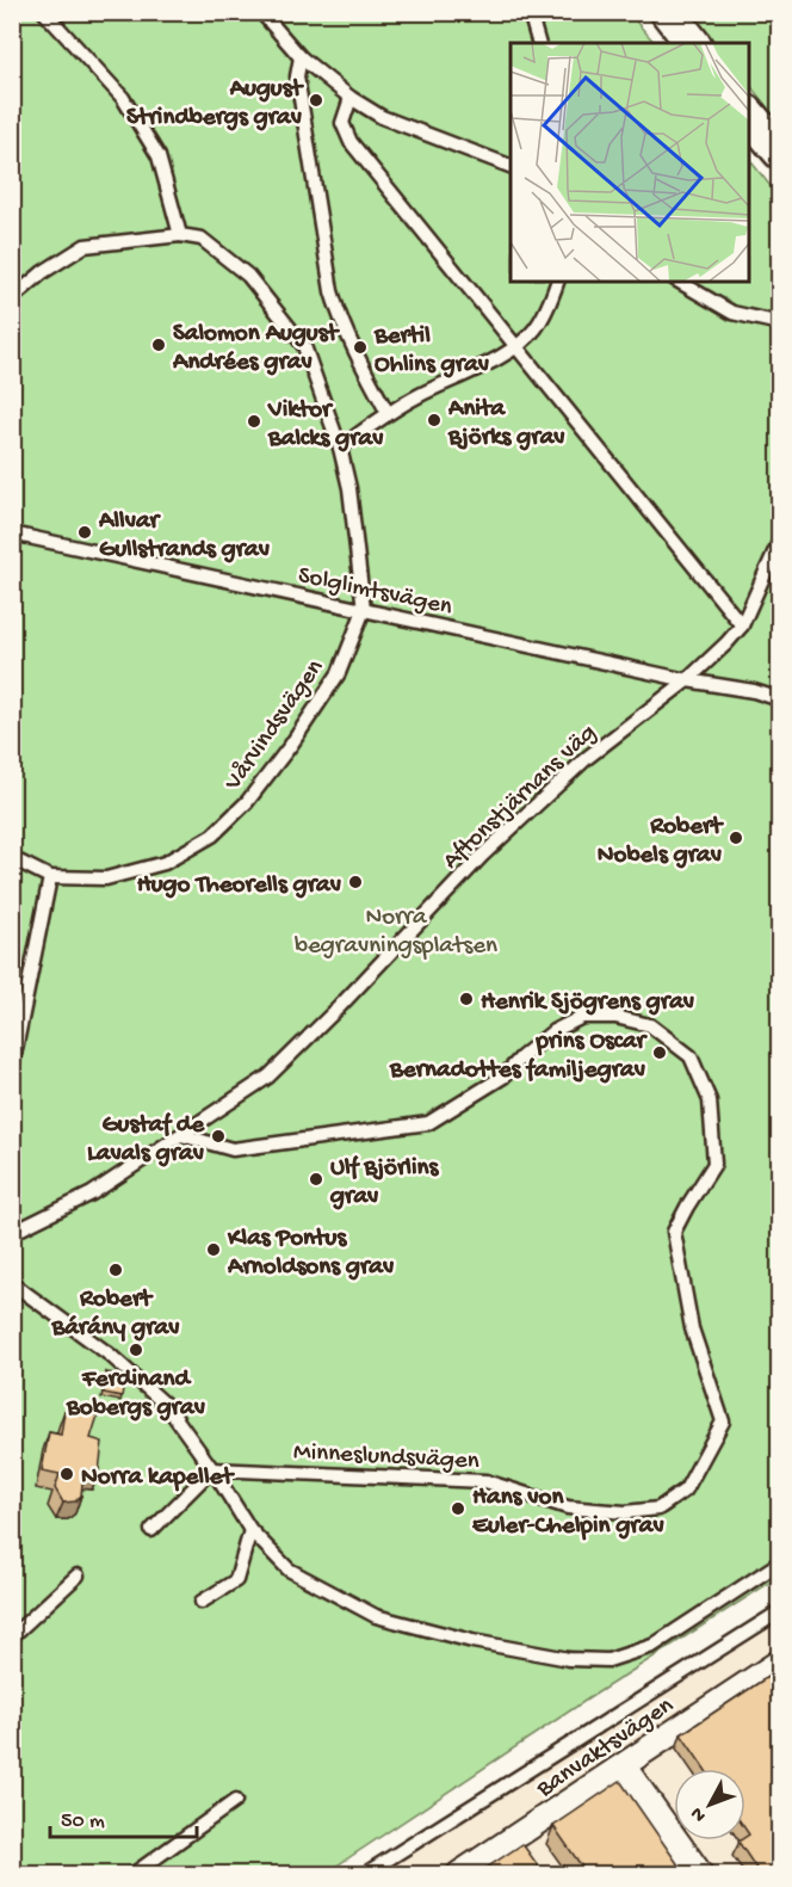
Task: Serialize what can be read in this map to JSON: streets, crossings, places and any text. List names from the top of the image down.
{
  "streets": {
    "street": ["Banvaktsvägen"],
    "lane": [
      "Solglimtsvägen",
      "Vårvindsvägen",
      "Aftonstjärnans väg",
      "Minneslundsvägen"
    ]
  },
  "crossings": [
    ["Solglimtsvägen", "Vårvindsvägen"],
    ["Solglimtsvägen", "Aftonstjärnans väg"],
    ["Aftonstjärnans väg", "Minneslundsvägen"]
  ],
  "parks": ["Norra begravningsplatsen"],
  "places": [
    "August Strindbergs grav",
    "Salomon August Andrées grav",
    "Bertil Ohlins grav",
    "Anita Björks grav",
    "Viktor Balcks grav",
    "Allvar Gullstrands grav",
    "Robert Nobels grav",
    "Hugo Theorells grav",
    "Henrik Sjögrens grav",
    "prins Oscar Bernadottes familjegrav",
    "Gustaf de Lavals grav",
    "Ulf Björlins grav",
    "Klas Pontus Arnoldsons grav",
    "Robert Bárány grav",
    "Ferdinand Bobergs grav",
    "Norra kapellet",
    "Hans von Euler-Chelpin grav"
  ],
  "scale_bar": "50 m",
  "north": "bottom left"
}
